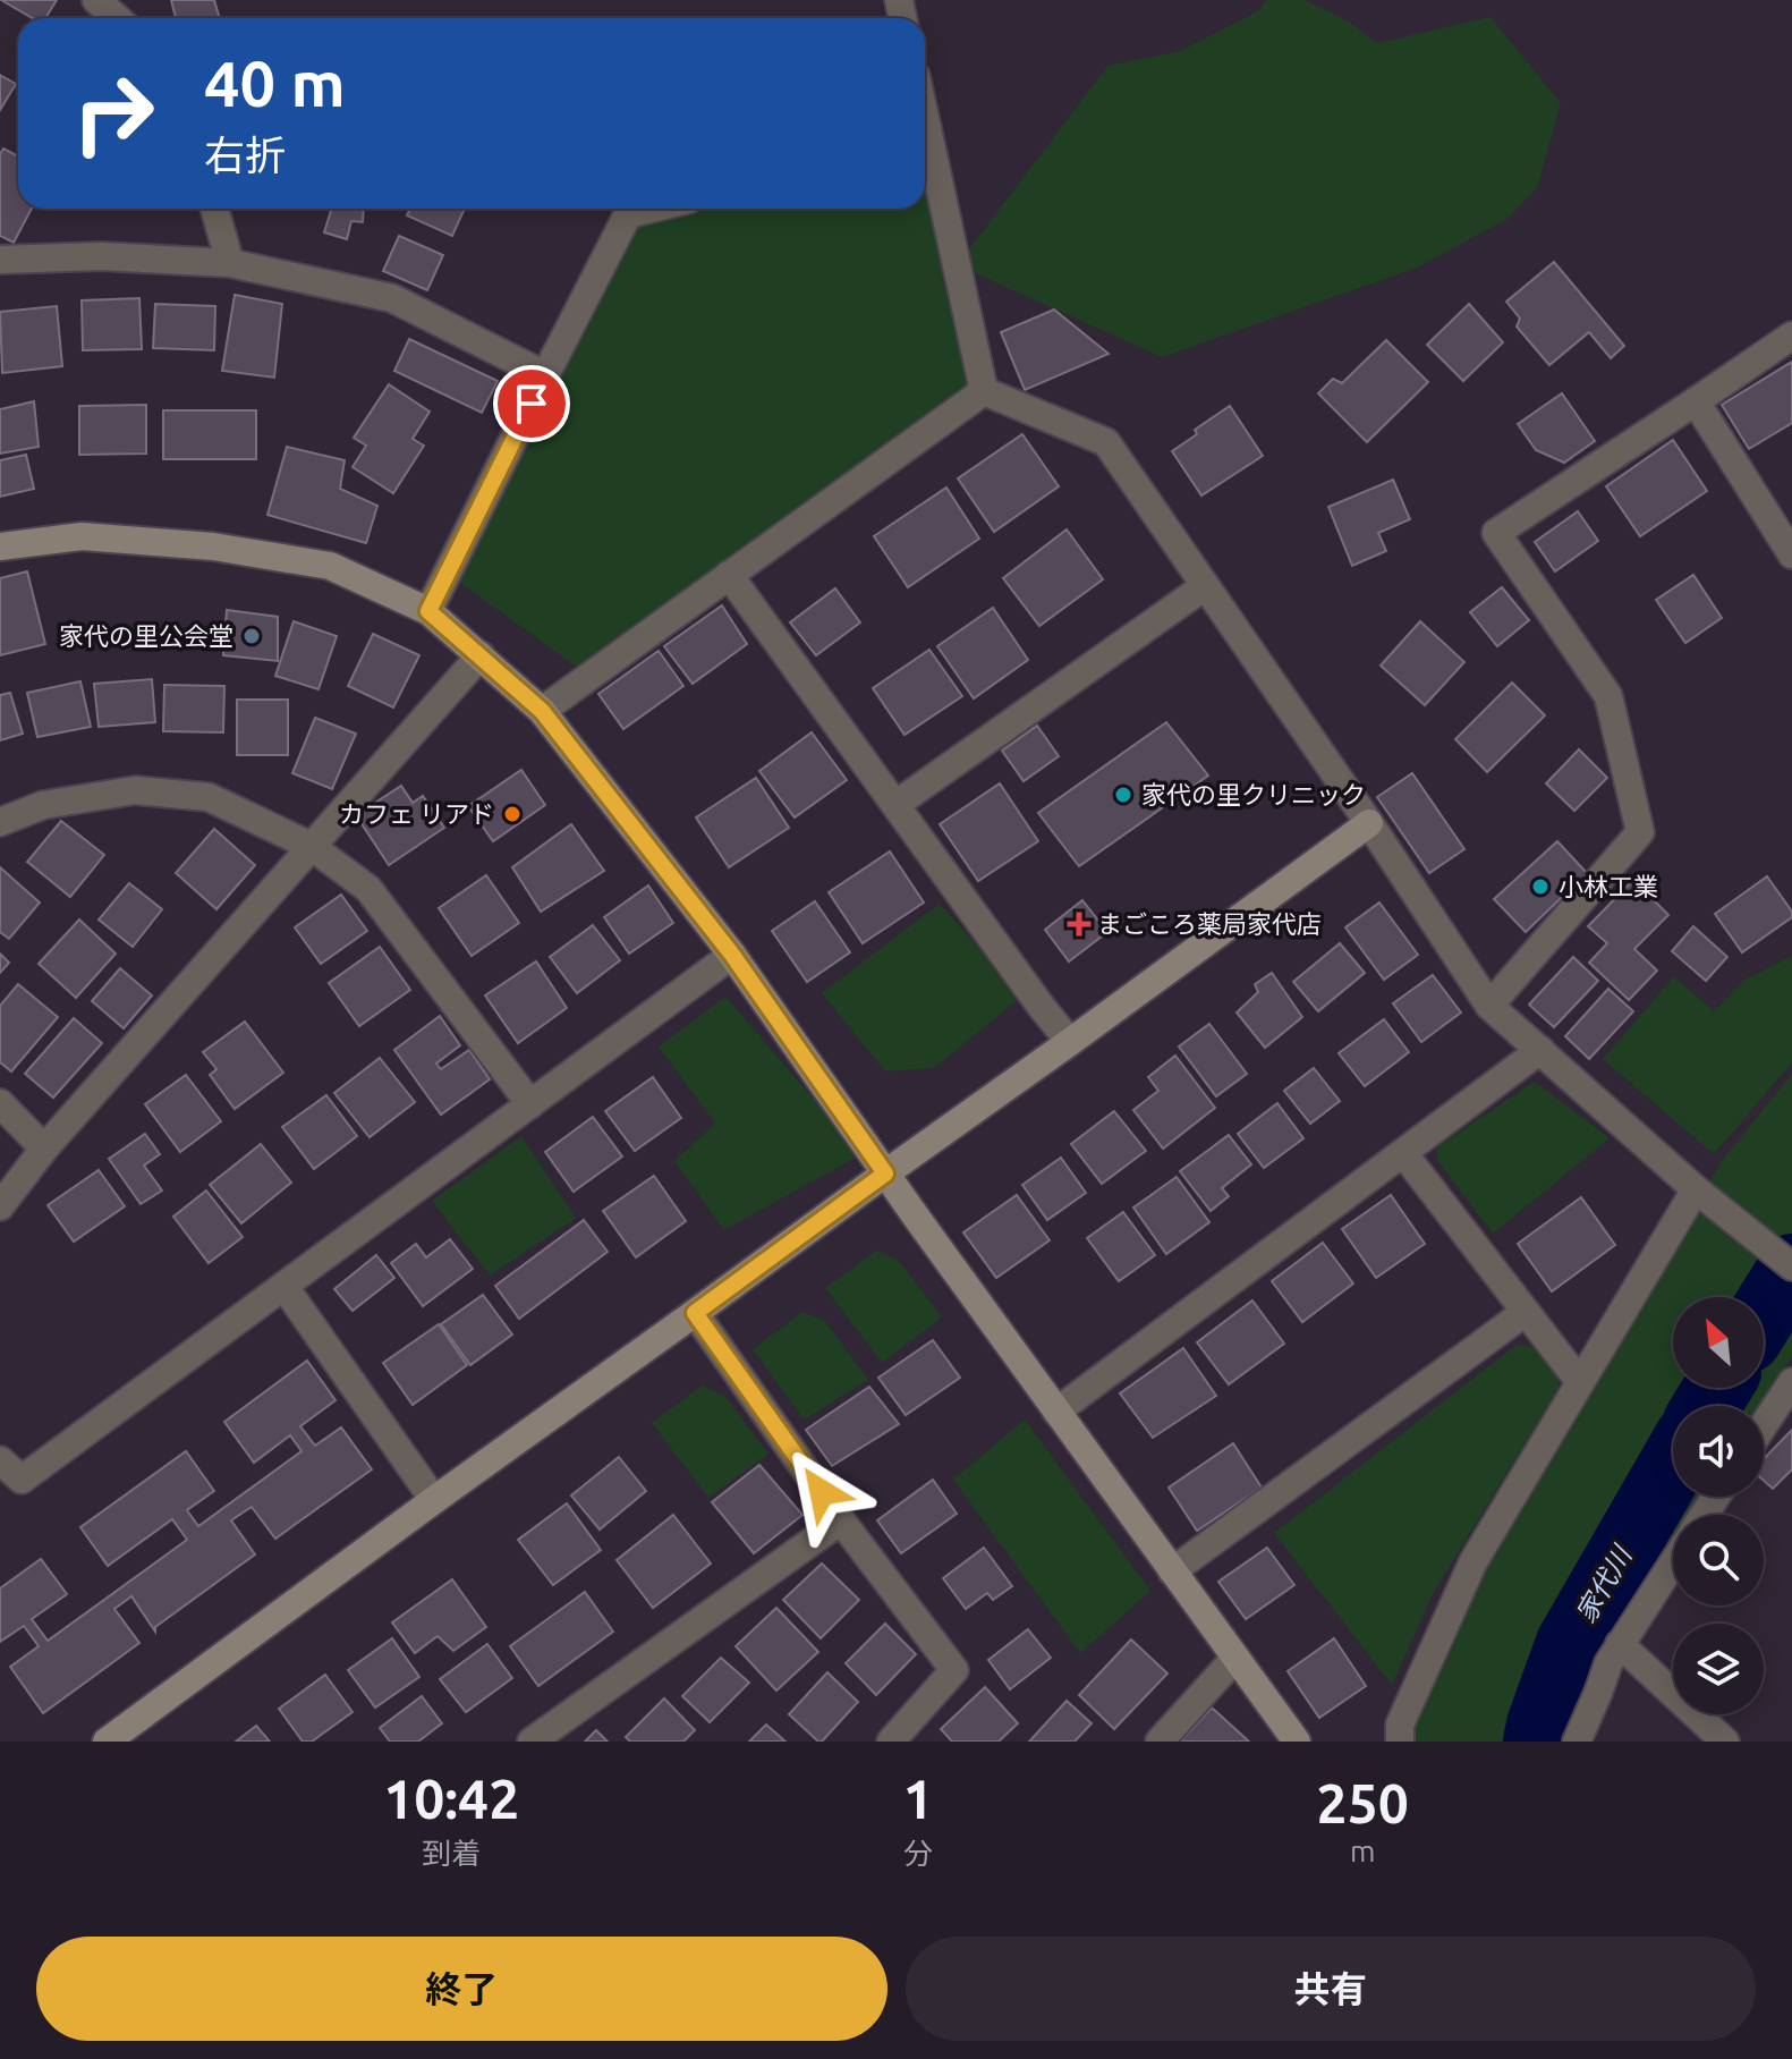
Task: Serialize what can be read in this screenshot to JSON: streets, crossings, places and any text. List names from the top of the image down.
{
  "water": ["家代川"],
  "places": {
    "other": [
      "家代の里公会堂",
      "家代の里クリニック",
      "カフェ リアド",
      "小林工業"
    ],
    "health": ["まごころ薬局家代店"]
  },
  "north": "top left",
  "page": {
    "turn": ["40 m", "右折"],
    "eta": [
      "10:42",
      "到着",
      "1",
      "分",
      "250",
      "m"
    ],
    "buttons": ["終了", "共有"]
  }
}
